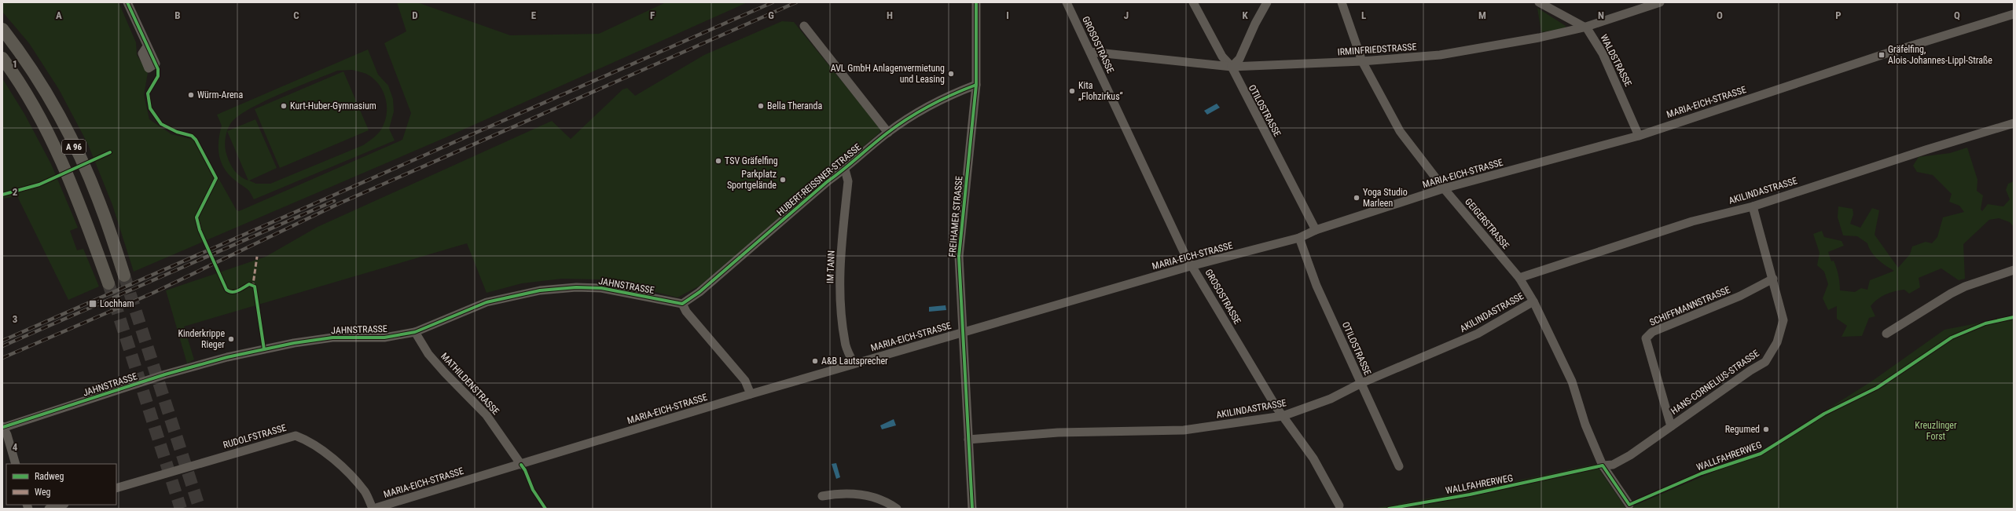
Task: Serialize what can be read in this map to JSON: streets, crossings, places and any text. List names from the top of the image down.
{
  "streets": {
    "highway": ["A 96"],
    "street": [
      "GROSOSTRASSE",
      "IRMINFRIEDSTRASSE",
      "WALDSTRASSE",
      "MARIA-EICH-STRASSE",
      "OTILOSTRASSE",
      "HUBERT-REISSNER-STRASSE",
      "AKILINDASTRASSE",
      "FREIHAMER STRASSE",
      "GEIGERSTRASSE",
      "IM TANN",
      "JAHNSTRASSE",
      "SCHIFFMANNSTRASSE",
      "HANS-CORNELIUS-STRASSE",
      "MATHILDENSTRASSE",
      "RUDOLFSTRASSE"
    ],
    "cycle path": ["WALLFAHRERWEG"]
  },
  "crossings": [
    ["GROSOSTRASSE", "IRMINFRIEDSTRASSE"],
    ["GROSOSTRASSE", "MARIA-EICH-STRASSE"],
    ["GROSOSTRASSE", "AKILINDASTRASSE"],
    ["IRMINFRIEDSTRASSE", "WALDSTRASSE"],
    ["IRMINFRIEDSTRASSE", "OTILOSTRASSE"],
    ["IRMINFRIEDSTRASSE", "GEIGERSTRASSE"],
    ["WALDSTRASSE", "MARIA-EICH-STRASSE"],
    ["MARIA-EICH-STRASSE", "OTILOSTRASSE"],
    ["MARIA-EICH-STRASSE", "FREIHAMER STRASSE"],
    ["MARIA-EICH-STRASSE", "GEIGERSTRASSE"],
    ["MARIA-EICH-STRASSE", "IM TANN"],
    ["MARIA-EICH-STRASSE", "MATHILDENSTRASSE"],
    ["MARIA-EICH-STRASSE", "RUDOLFSTRASSE"],
    ["OTILOSTRASSE", "AKILINDASTRASSE"],
    ["HUBERT-REISSNER-STRASSE", "FREIHAMER STRASSE"],
    ["HUBERT-REISSNER-STRASSE", "IM TANN"],
    ["HUBERT-REISSNER-STRASSE", "JAHNSTRASSE"],
    ["AKILINDASTRASSE", "FREIHAMER STRASSE"],
    ["AKILINDASTRASSE", "GEIGERSTRASSE"],
    ["AKILINDASTRASSE", "HANS-CORNELIUS-STRASSE"],
    ["GEIGERSTRASSE", "HANS-CORNELIUS-STRASSE"],
    ["JAHNSTRASSE", "MATHILDENSTRASSE"],
    ["SCHIFFMANNSTRASSE", "HANS-CORNELIUS-STRASSE"]
  ],
  "parks": ["Kreuzlinger Forst"],
  "places": {
    "transit": ["Gräfelfing, Alois-Johannes-Lippl-Straße", "Lochham"],
    "other": [
      "AVL GmbH Anlagenvermietung und Leasing",
      "Kita „Flohzirkus“",
      "Würm-Arena",
      "Kurt-Huber-Gymnasium",
      "Bella Theranda",
      "TSV Gräfelfing",
      "Parkplatz Sportgelände",
      "Yoga Studio Marleen",
      "Kinderkrippe Rieger",
      "A&B Lautsprecher",
      "Regumed"
    ]
  },
  "legend": ["Radweg", "Weg"],
  "grid": {
    "columns": [
      "A",
      "B",
      "C",
      "D",
      "E",
      "F",
      "G",
      "H",
      "I",
      "J",
      "K",
      "L",
      "M",
      "N",
      "O",
      "P",
      "Q"
    ],
    "rows": [
      "1",
      "2",
      "3",
      "4"
    ]
  }
}
